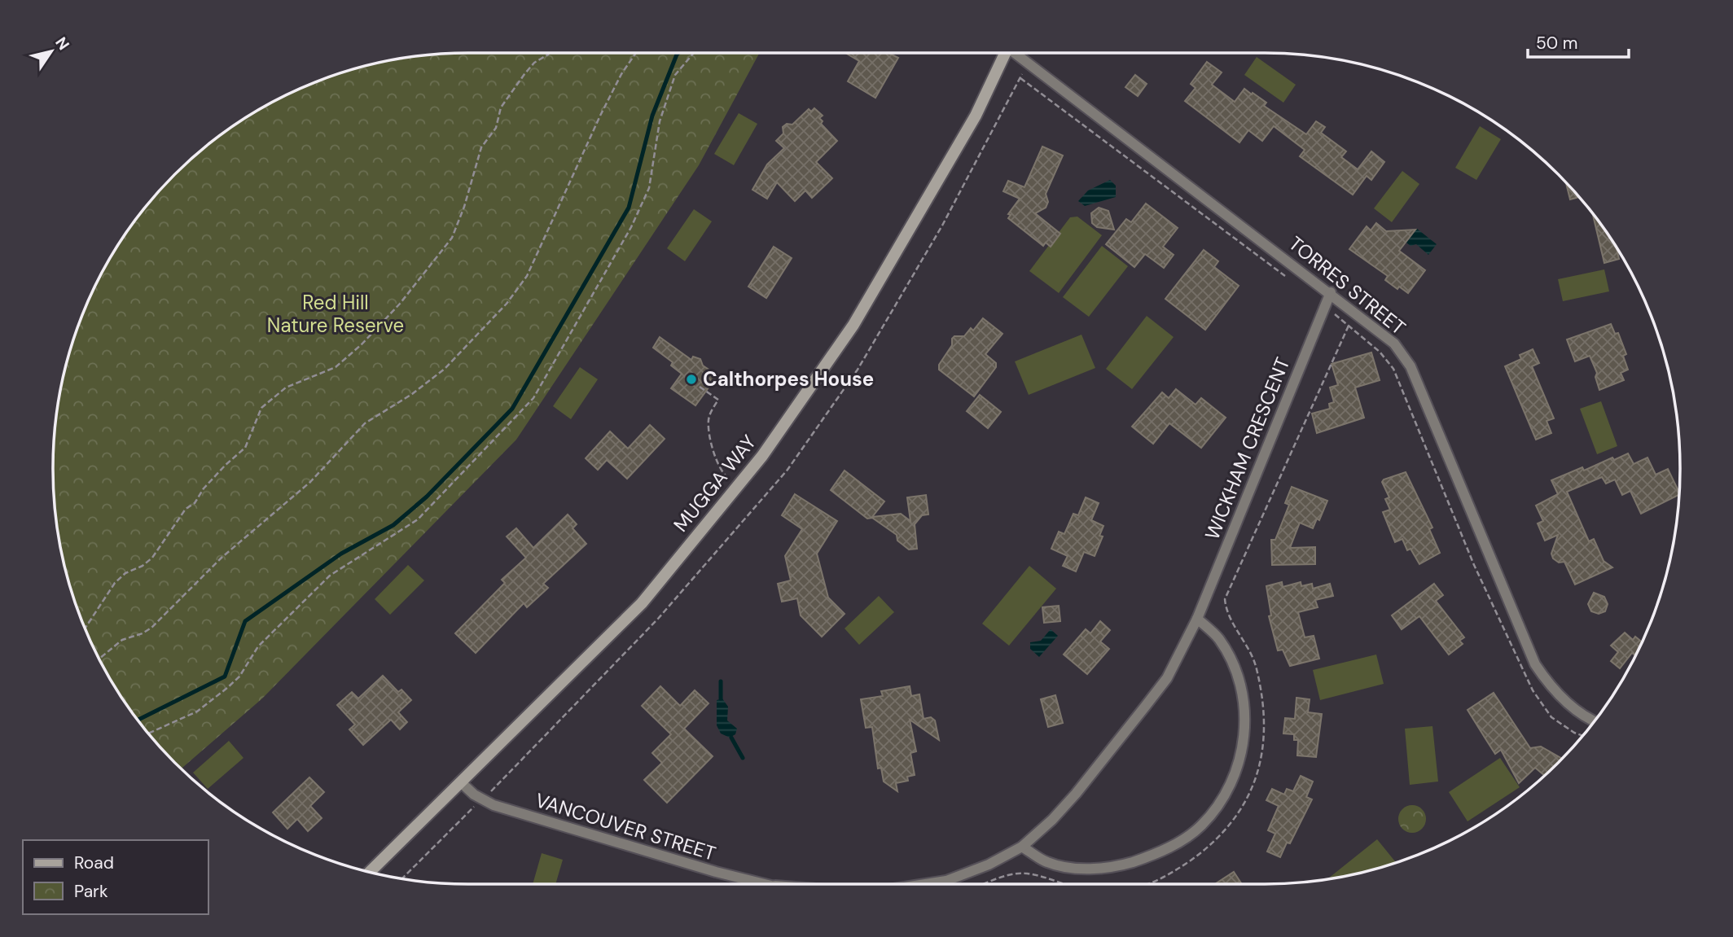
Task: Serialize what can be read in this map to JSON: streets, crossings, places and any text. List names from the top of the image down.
{
  "streets": {
    "main road": ["MUGGA WAY"],
    "street": ["TORRES STREET", "WICKHAM CRESCENT", "VANCOUVER STREET"]
  },
  "crossings": [
    ["TORRES STREET", "WICKHAM CRESCENT"],
    ["MUGGA WAY", "VANCOUVER STREET"]
  ],
  "parks": ["Red Hill Nature Reserve"],
  "places": ["Calthorpes House"],
  "legend": ["Road", "Park"],
  "scale_bar": "50 m",
  "north": "top right"
}
